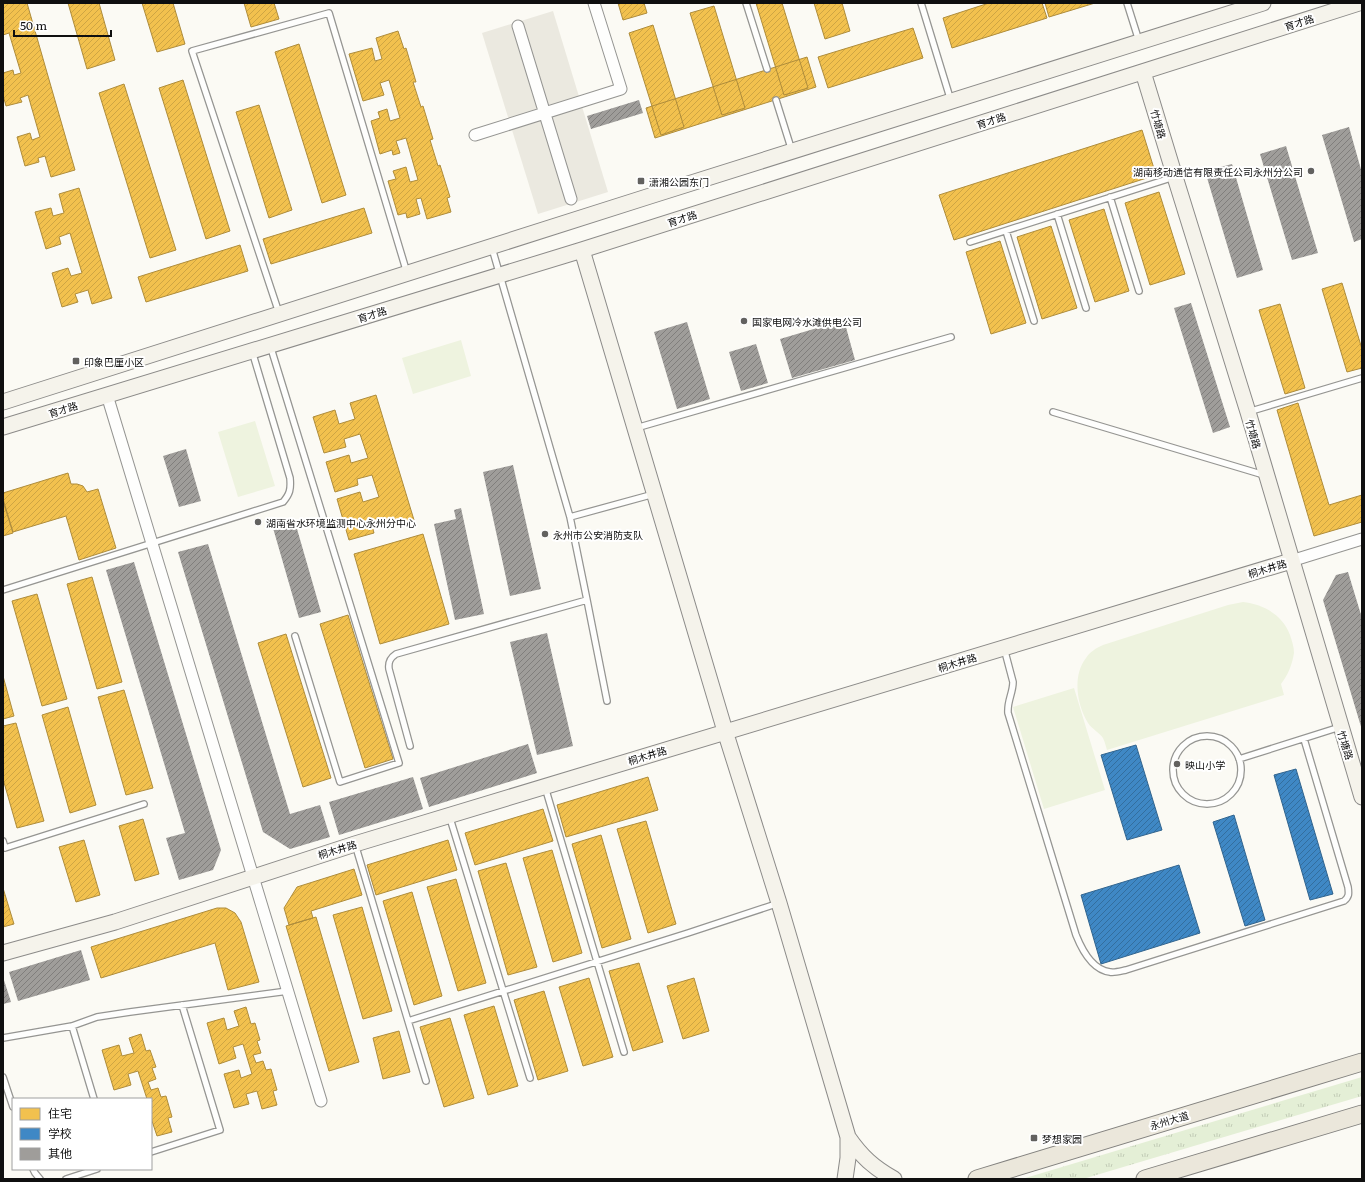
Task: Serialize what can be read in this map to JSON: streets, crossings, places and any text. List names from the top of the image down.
{
  "streets": {
    "main road": ["永州大道"],
    "street": ["育才路", "竹塘路", "桐木井路"]
  },
  "crossings": [
    ["育才路", "竹塘路"],
    ["竹塘路", "桐木井路"]
  ],
  "places": {
    "other": [
      "湖南移动通信有限责任公司永州分公司",
      "国家电网冷水滩供电公司",
      "湖南省水环境监测中心永州分中心",
      "永州市公安消防支队",
      "映山小学"
    ],
    "transit": ["潇湘公园东门", "印象巴厘小区", "梦想家园"]
  },
  "legend": ["住宅", "学校", "其他"],
  "scale_bar": "50 m"
}
